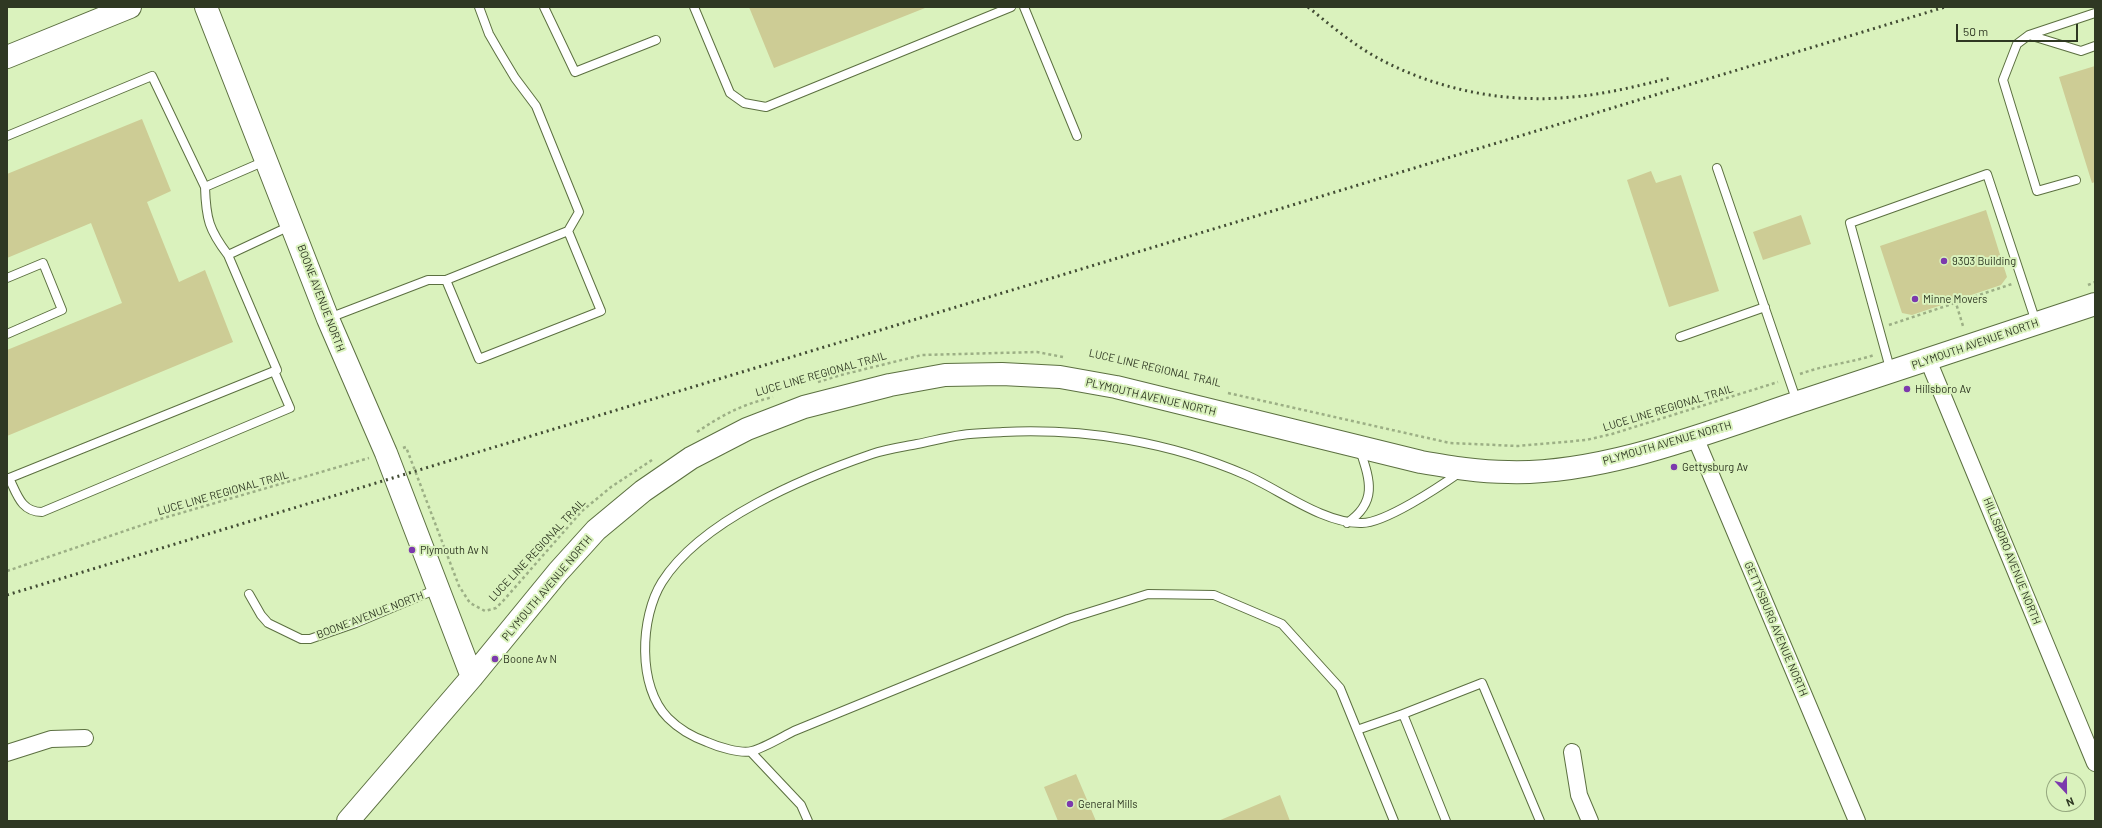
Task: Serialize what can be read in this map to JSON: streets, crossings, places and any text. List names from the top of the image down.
{
  "streets": {
    "street": [
      "BOONE AVENUE NORTH",
      "PLYMOUTH AVENUE NORTH",
      "HILLSBORO AVENUE NORTH",
      "GETTYSBURG AVENUE NORTH"
    ],
    "path": ["LUCE LINE REGIONAL TRAIL"]
  },
  "crossings": [
    ["BOONE AVENUE NORTH", "PLYMOUTH AVENUE NORTH"],
    ["BOONE AVENUE NORTH", "LUCE LINE REGIONAL TRAIL"],
    ["PLYMOUTH AVENUE NORTH", "LUCE LINE REGIONAL TRAIL"],
    ["PLYMOUTH AVENUE NORTH", "HILLSBORO AVENUE NORTH"],
    ["PLYMOUTH AVENUE NORTH", "GETTYSBURG AVENUE NORTH"]
  ],
  "places": [
    "9303 Building",
    "Minne Movers",
    "Hillsboro Av",
    "Gettysburg Av",
    "Plymouth Av N",
    "Boone Av N",
    "General Mills"
  ],
  "scale_bar": "50 m",
  "north": "bottom"
}
